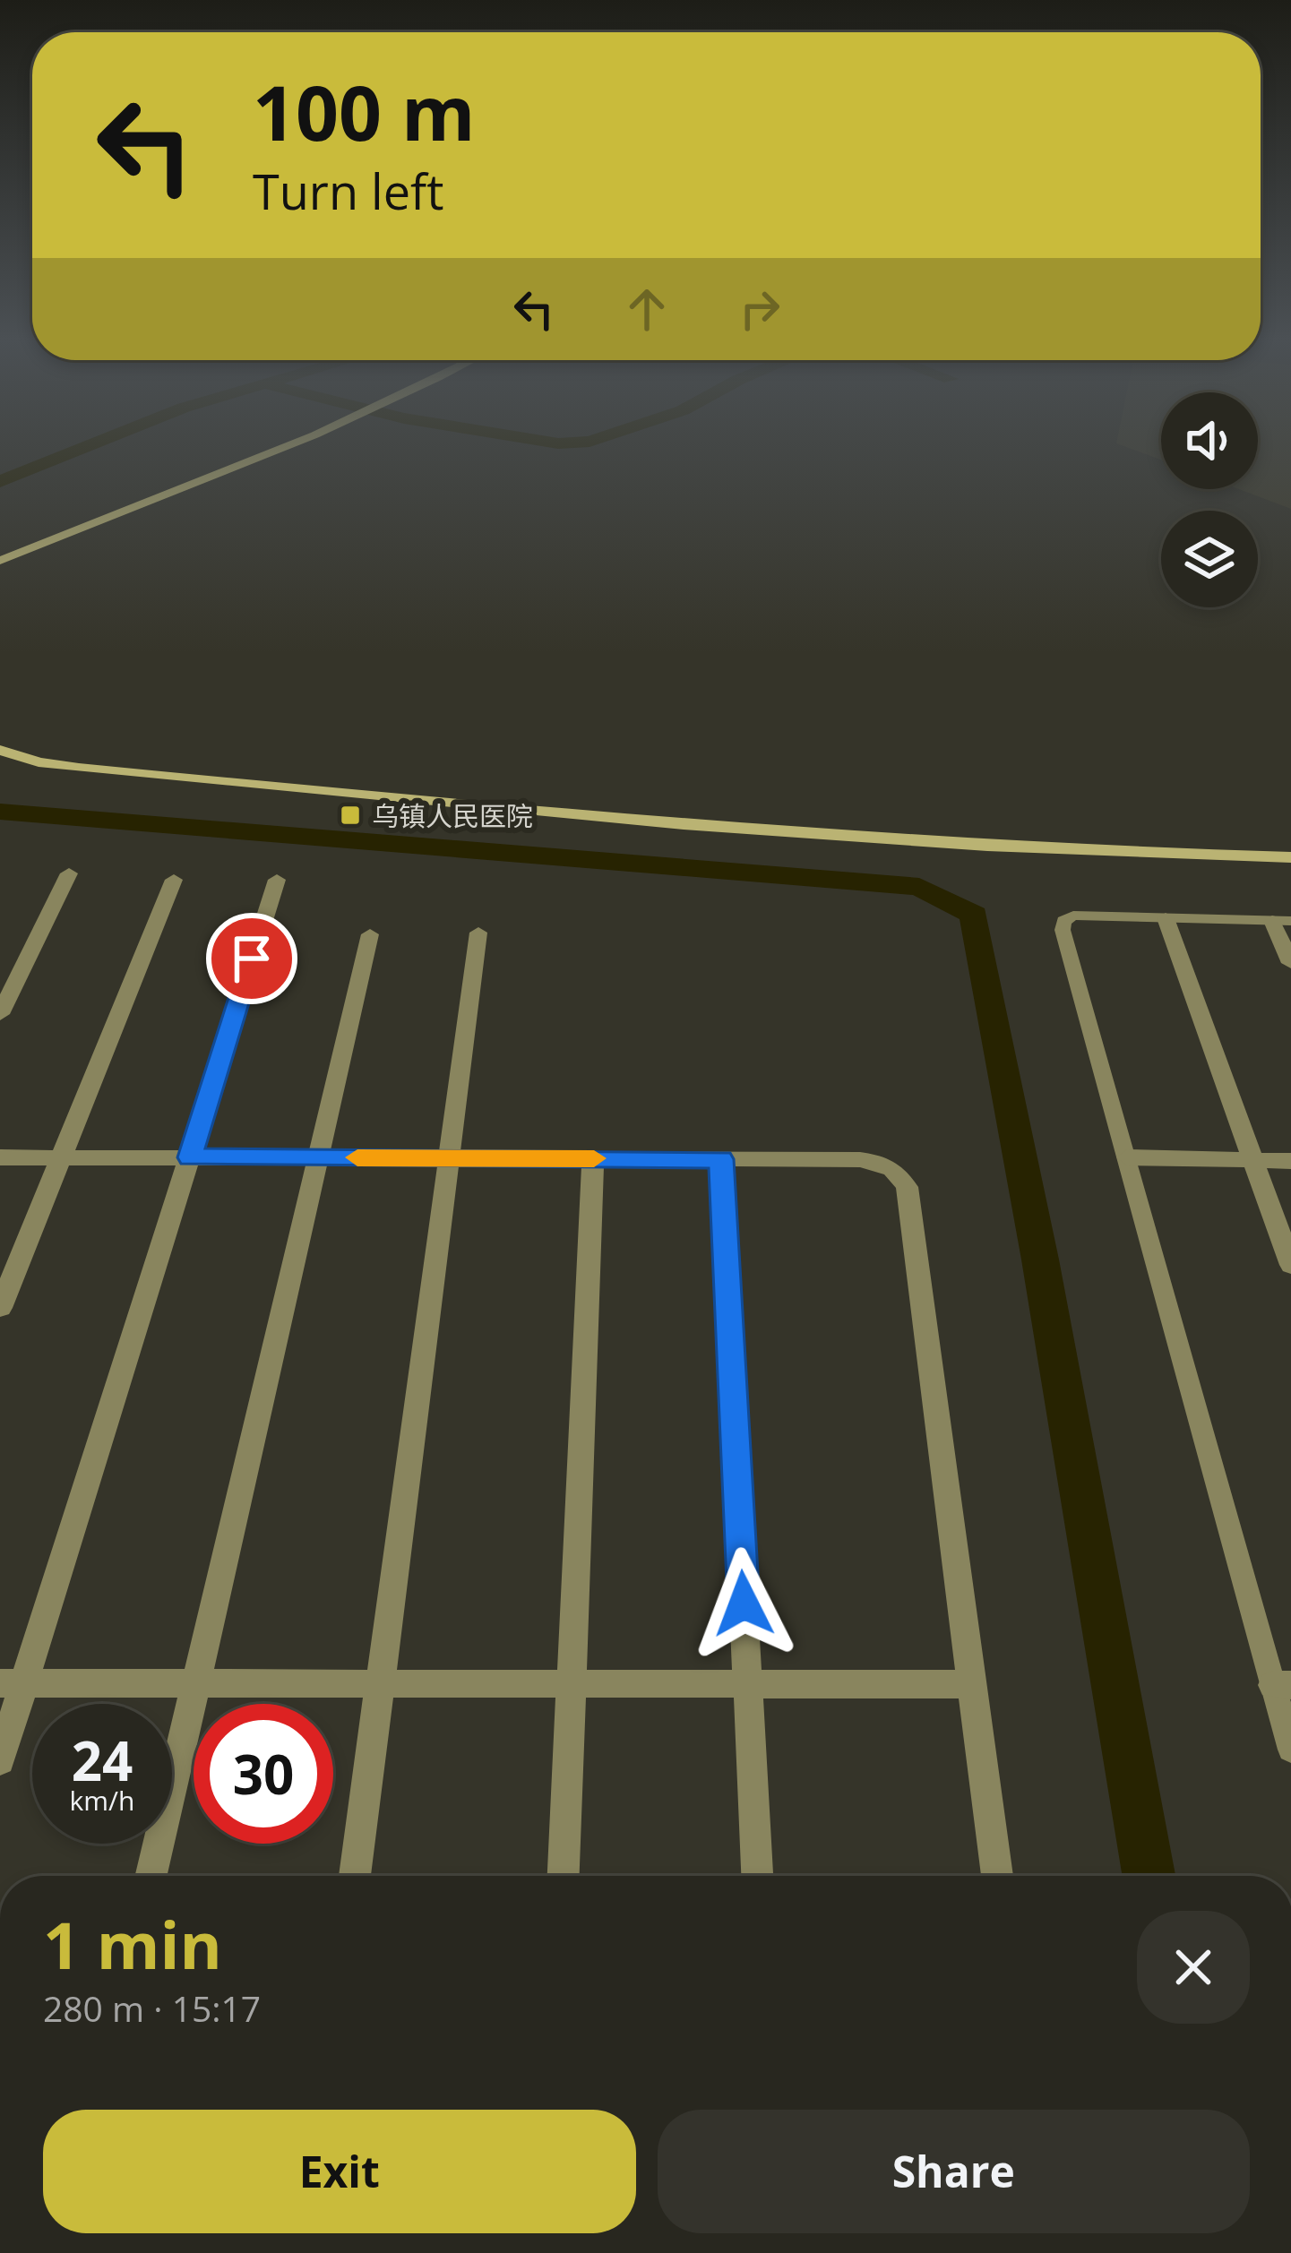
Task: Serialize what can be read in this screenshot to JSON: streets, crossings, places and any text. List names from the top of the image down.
{
  "places": {
    "transit": ["乌镇人民医院"]
  },
  "page": {
    "turn": ["100 m", "Turn left"],
    "speed": "24 km/h",
    "limit": "30",
    "heading": ["1 min", "280 m · 15:17"],
    "buttons": ["Exit", "Share"]
  }
}
